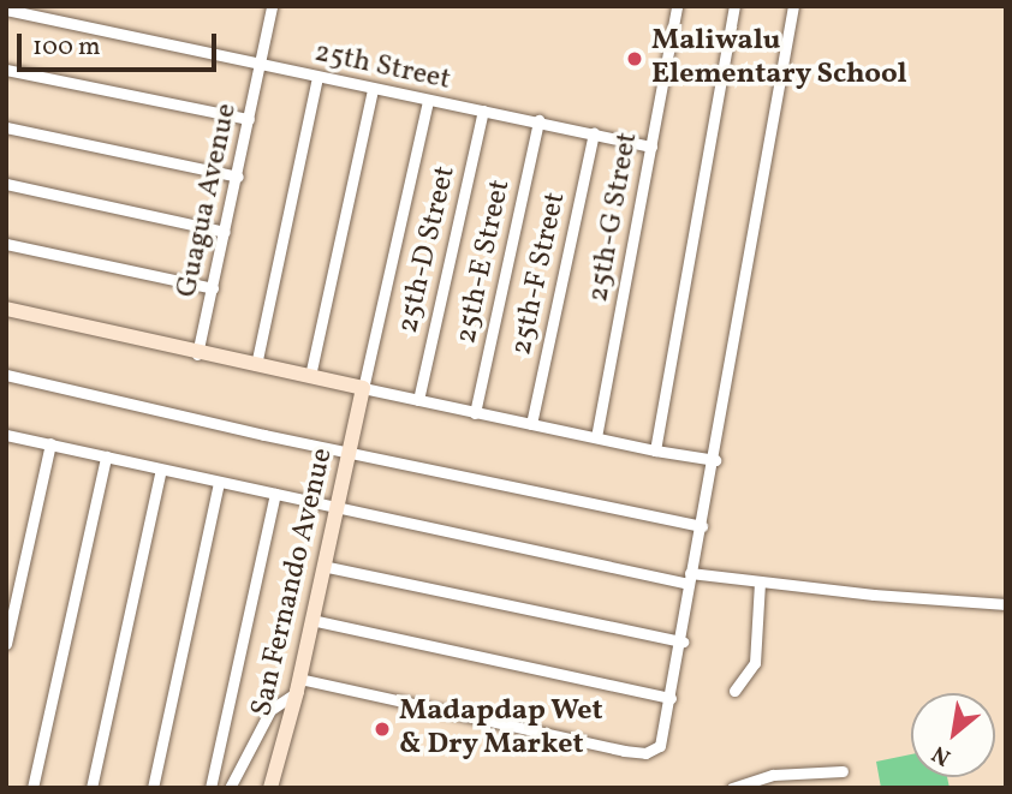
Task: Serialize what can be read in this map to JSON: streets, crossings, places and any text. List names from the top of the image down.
{
  "streets": {
    "main road": ["San Fernando Avenue"],
    "street": [
      "25th Street",
      "Guagua Avenue",
      "25th-G Street",
      "25th-D Street",
      "25th-E Street",
      "25th-F Street"
    ]
  },
  "crossings": [
    ["25th Street", "Guagua Avenue"],
    ["25th Street", "25th-G Street"],
    ["25th Street", "25th-D Street"],
    ["25th Street", "25th-E Street"],
    ["25th Street", "25th-F Street"]
  ],
  "places": ["Maliwalu Elementary School", "Madapdap Wet & Dry Market"],
  "scale_bar": "100 m",
  "north": "bottom left"
}
